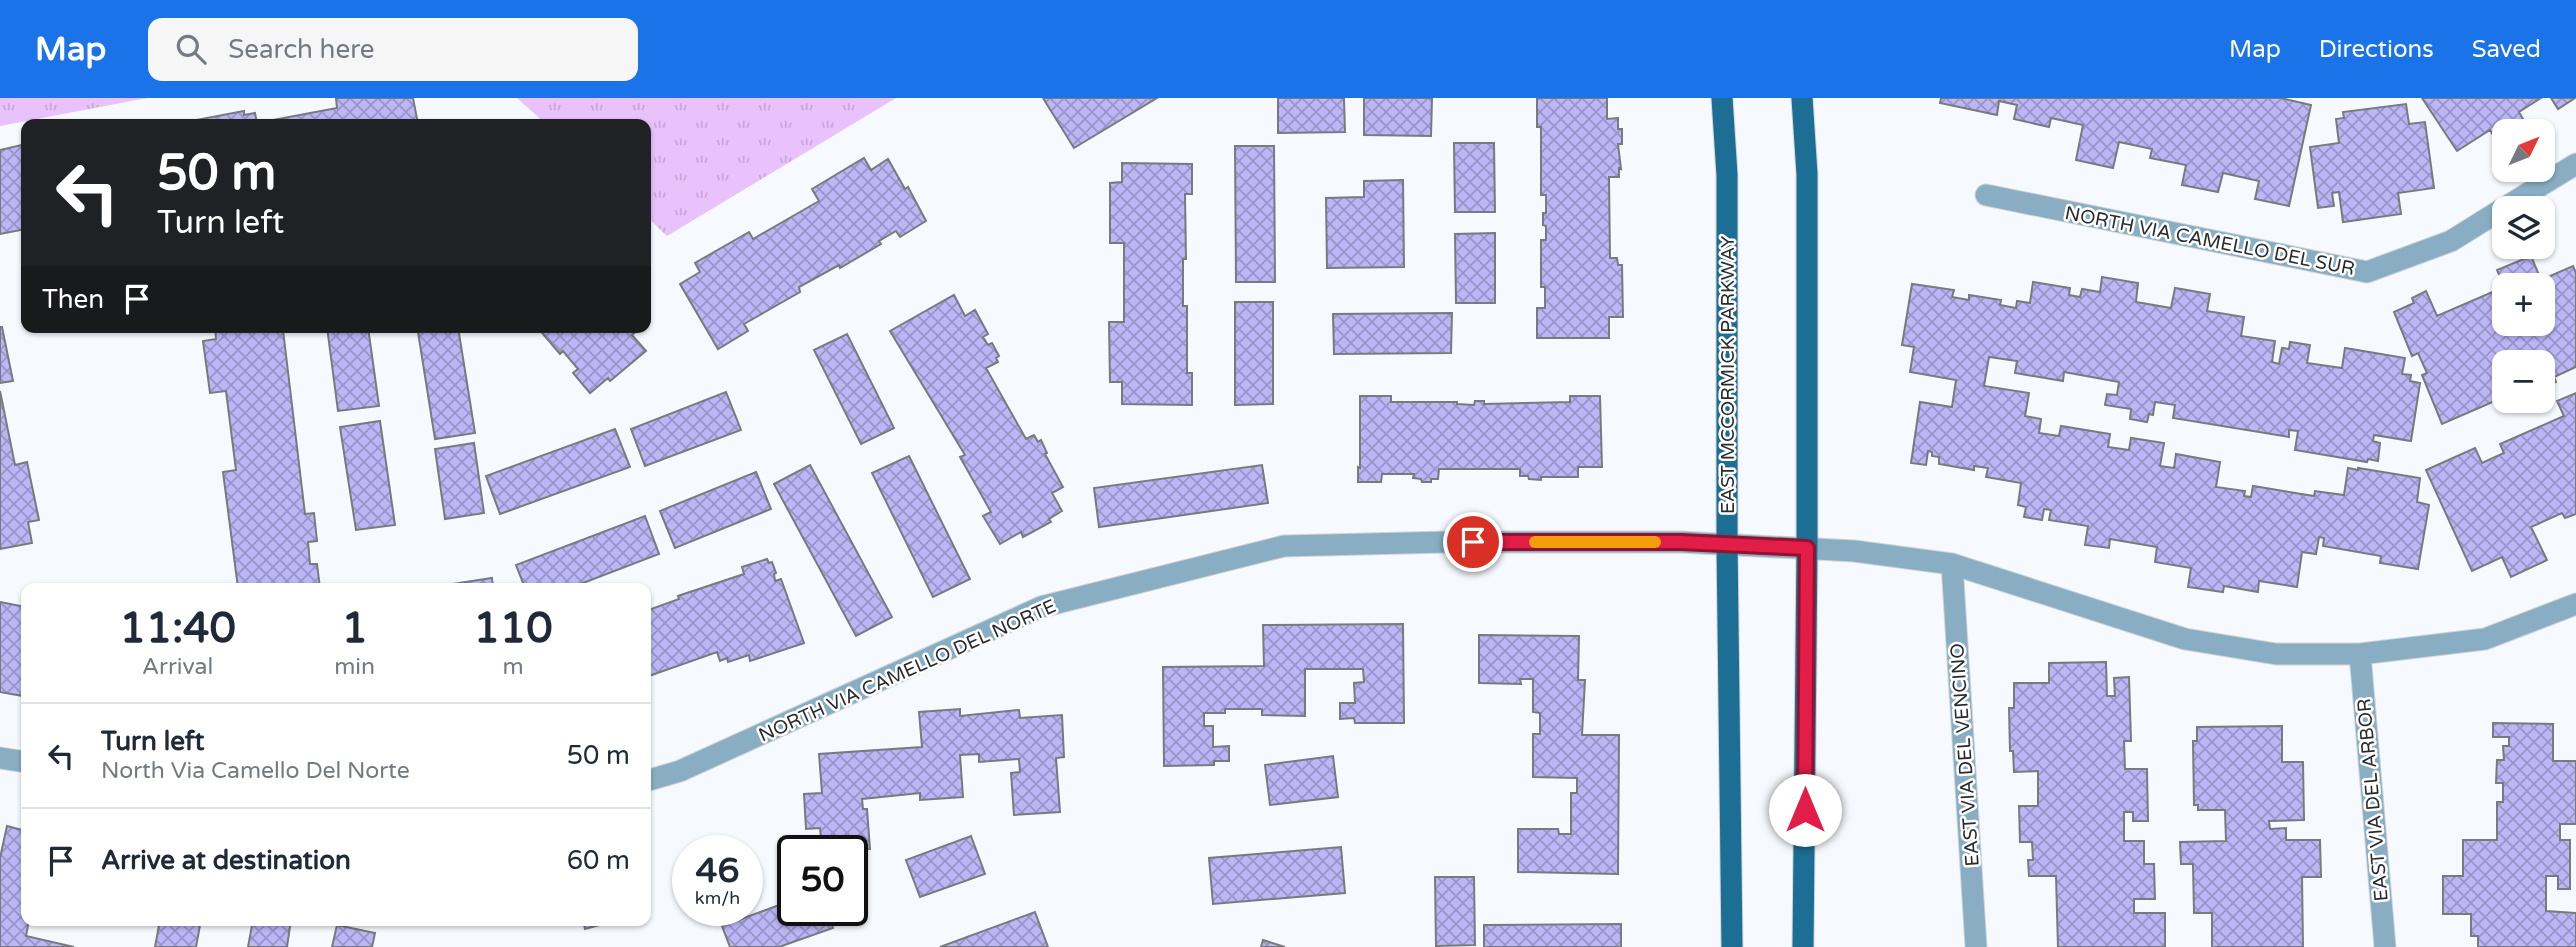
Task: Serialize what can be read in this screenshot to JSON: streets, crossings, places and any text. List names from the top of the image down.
{
  "streets": {
    "main road": ["EAST MCCORMICK PARKWAY"],
    "street": [
      "NORTH VIA CAMELLO DEL SUR",
      "NORTH VIA CAMELLO DEL NORTE",
      "EAST VIA DEL VENCINO",
      "EAST VIA DEL ARBOR"
    ]
  },
  "crossings": [
    ["EAST MCCORMICK PARKWAY", "NORTH VIA CAMELLO DEL NORTE"],
    ["NORTH VIA CAMELLO DEL NORTE", "EAST VIA DEL VENCINO"],
    ["NORTH VIA CAMELLO DEL NORTE", "EAST VIA DEL ARBOR"]
  ],
  "north": "top right",
  "page": {
    "header": "Map",
    "search": "Search here",
    "nav": ["Map", "Directions", "Saved"],
    "map_buttons": ["+", "−"],
    "turn": ["50 m", "Turn left"],
    "then": "Then",
    "eta": [
      "11:40",
      "Arrival",
      "1",
      "min",
      "110",
      "m"
    ],
    "list": [
      {
        "name": "Turn left",
        "note": "North Via Camello Del Norte",
        "value": "50 m"
      },
      {
        "name": "Arrive at destination",
        "value": "60 m"
      }
    ],
    "speed": "46 km/h",
    "limit": "50"
  }
}
